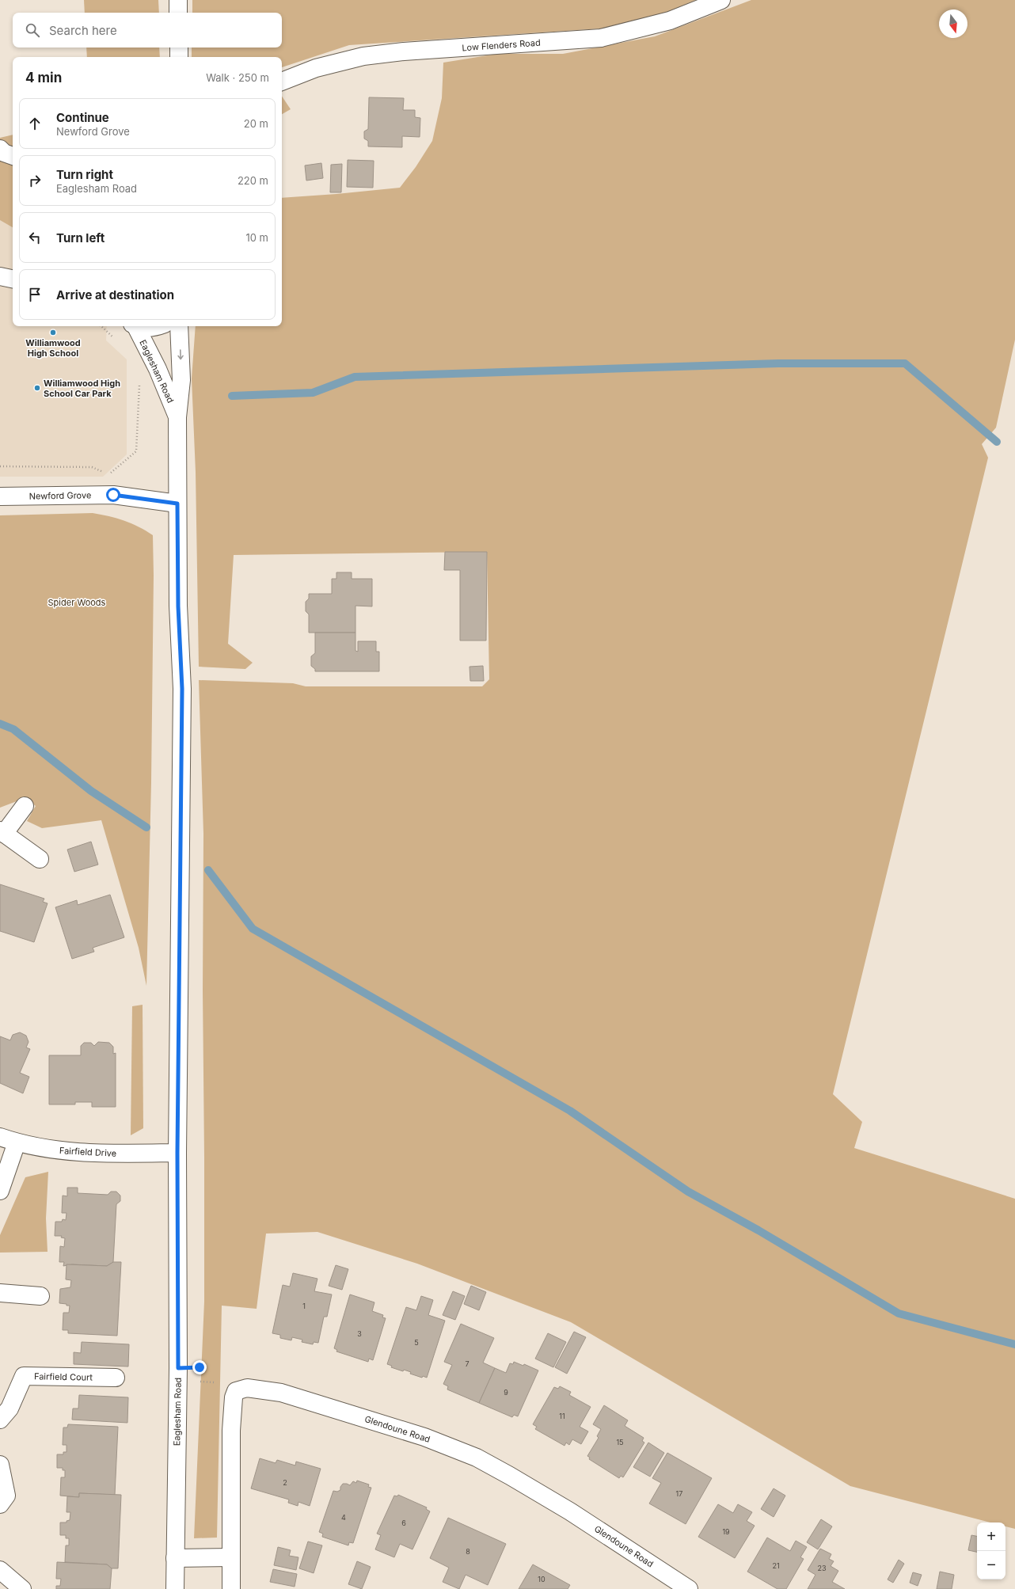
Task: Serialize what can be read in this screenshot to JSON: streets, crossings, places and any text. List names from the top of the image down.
{
  "streets": {
    "street": [
      "Low Flenders Road",
      "Eaglesham Road",
      "Newford Grove",
      "Fairfield Drive",
      "Fairfield Court",
      "Glendoune Road"
    ]
  },
  "crossings": [
    ["Eaglesham Road", "Newford Grove"],
    ["Eaglesham Road", "Fairfield Drive"]
  ],
  "parks": ["Spider Woods"],
  "places": ["Williamwood High School", "Williamwood High School Car Park"],
  "house_numbers": [
    "1",
    "3",
    "5",
    "7",
    "9",
    "11",
    "15",
    "2",
    "17",
    "4",
    "6",
    "19",
    "8",
    "21",
    "23",
    "10"
  ],
  "north": "bottom",
  "page": {
    "search": "Search here",
    "heading": ["4 min", "Walk · 250 m"],
    "list": [
      ["Continue", "Newford Grove", "20 m"],
      ["Turn right", "Eaglesham Road", "220 m"],
      ["Turn left", "10 m"],
      "Arrive at destination"
    ],
    "map_buttons": ["+", "−"]
  }
}
